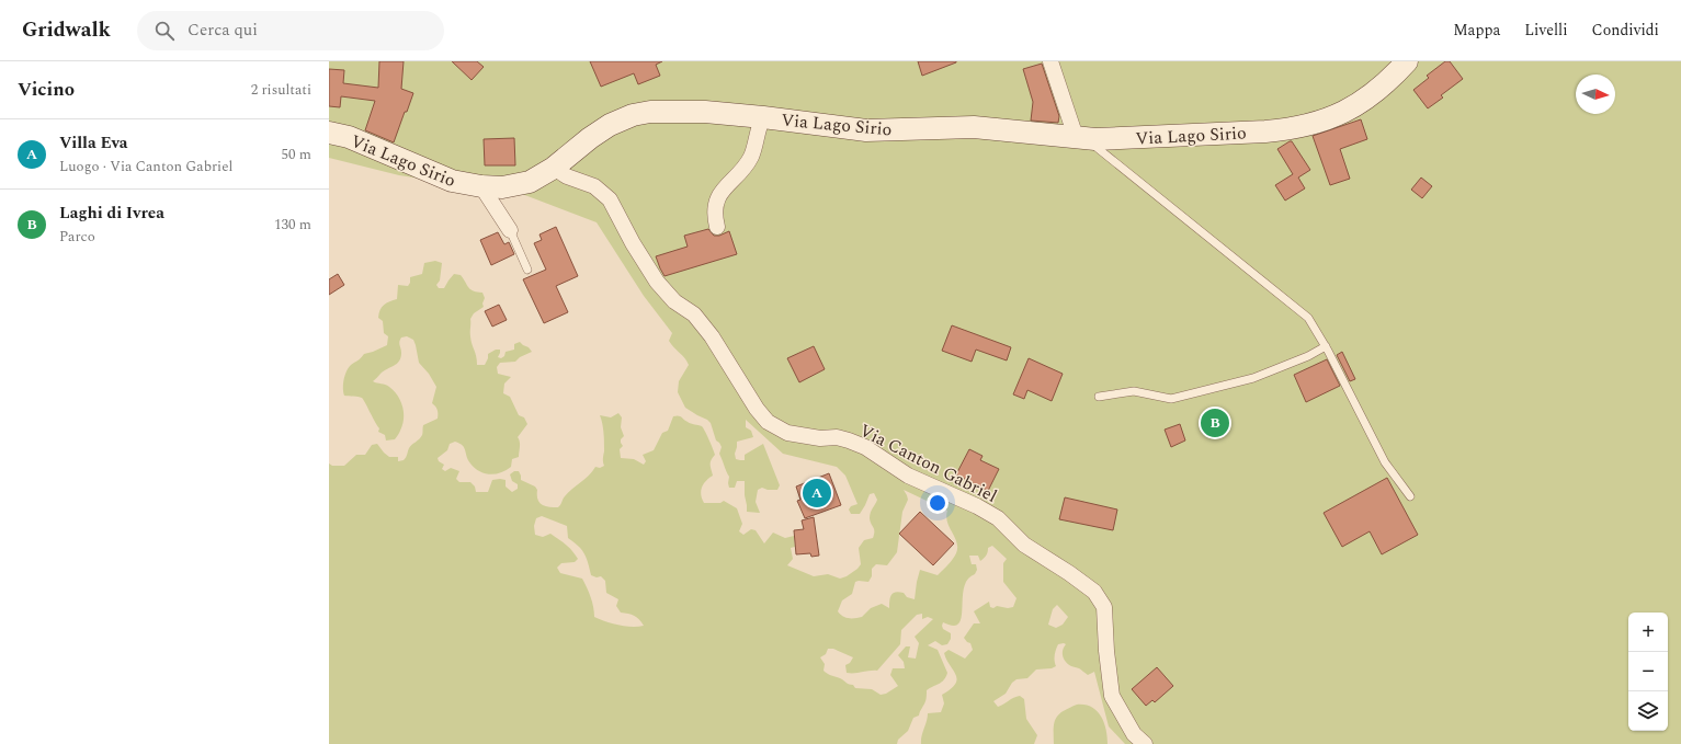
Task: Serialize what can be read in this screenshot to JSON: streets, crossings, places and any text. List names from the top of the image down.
{
  "streets": {
    "main road": ["Via Lago Sirio"],
    "street": ["Via Canton Gabriel"]
  },
  "crossings": [
    ["Via Lago Sirio", "Via Canton Gabriel"]
  ],
  "north": "right",
  "page": {
    "header": "Gridwalk",
    "search": "Cerca qui",
    "nav": ["Mappa", "Livelli", "Condividi"],
    "heading": ["Vicino", "2 risultati"],
    "list": [
      {
        "mark": "A",
        "name": "Villa Eva",
        "note": "Luogo · Via Canton Gabriel",
        "value": "50 m"
      },
      {
        "mark": "B",
        "name": "Laghi di Ivrea",
        "note": "Parco",
        "value": "130 m"
      }
    ],
    "pins": ["B", "A"],
    "map_buttons": ["+", "−"]
  }
}
